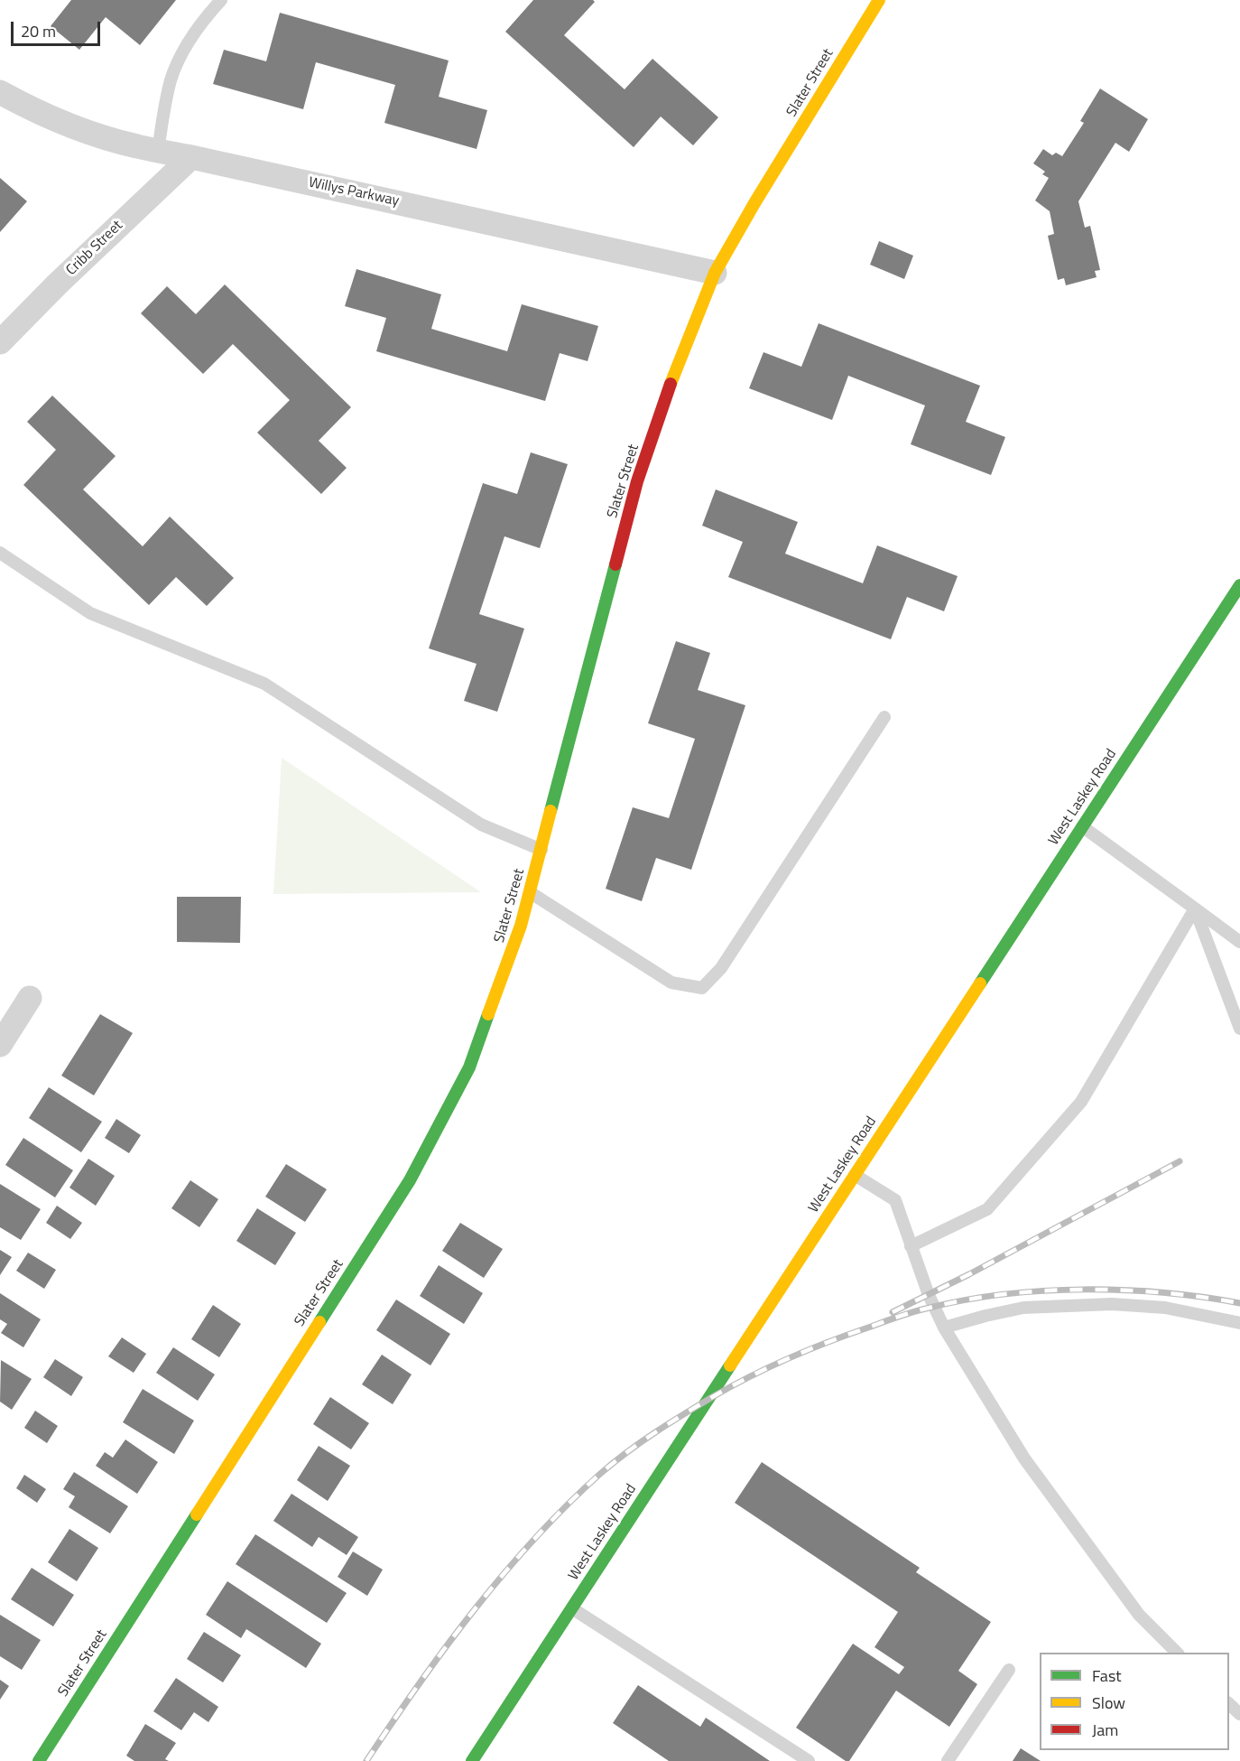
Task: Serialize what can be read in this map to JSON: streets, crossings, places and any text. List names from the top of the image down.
{
  "streets": {
    "street": [
      "Slater Street",
      "Willys Parkway",
      "Cribb Street",
      "West Laskey Road"
    ]
  },
  "crossings": [
    ["Slater Street", "Willys Parkway"],
    ["Willys Parkway", "Cribb Street"]
  ],
  "legend": ["Fast", "Slow", "Jam"],
  "scale_bar": "20 m"
}
